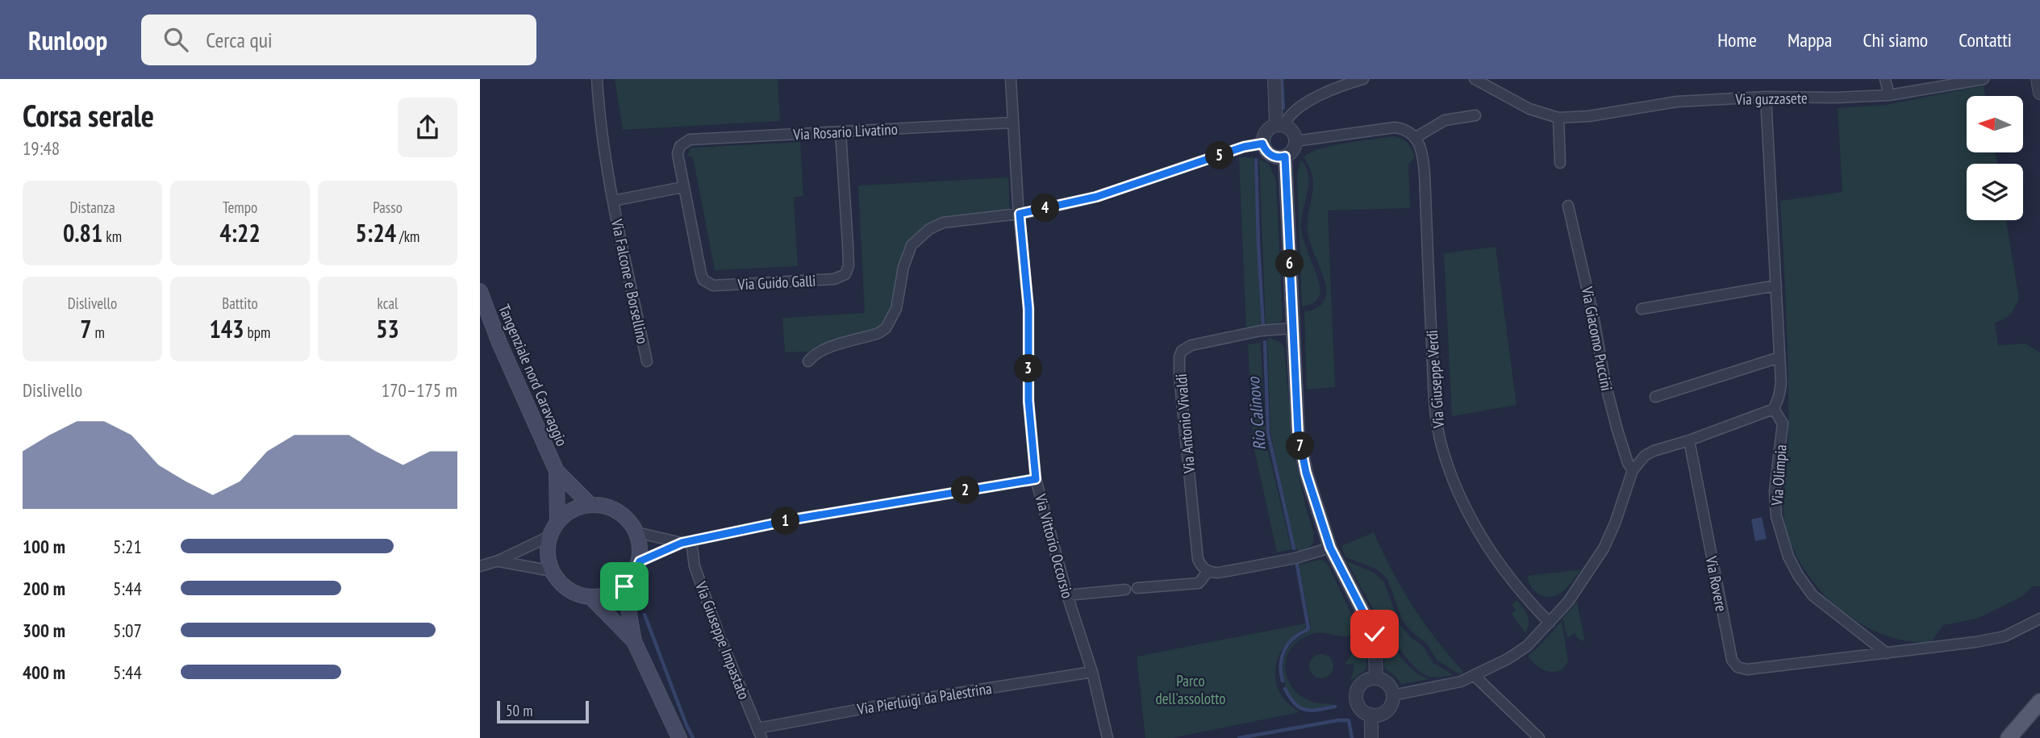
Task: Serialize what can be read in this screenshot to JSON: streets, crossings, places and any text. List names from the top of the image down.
{
  "streets": {
    "main road": ["Tangenziale nord Caravaggio"],
    "street": [
      "Via guzzasete",
      "Via Rosario Livatino",
      "Via Falcone e Borsellino",
      "Via Guido Galli",
      "Via Giacomo Puccini",
      "Via Giuseppe Verdi",
      "Via Antonio Vivaldi",
      "Via Olimpia",
      "Via Vittorio Occorsio",
      "Via Rovere",
      "Via Giuseppe Impastato",
      "Via Pierluigi da Palestrina"
    ]
  },
  "crossings": [
    ["Via Rosario Livatino", "Via Guido Galli"],
    ["Via Rosario Livatino", "Via Vittorio Occorsio"],
    ["Via Falcone e Borsellino", "Via Guido Galli"],
    ["Via Olimpia", "Via Rovere"],
    ["Via Vittorio Occorsio", "Via Pierluigi da Palestrina"],
    ["Via Giuseppe Impastato", "Via Pierluigi da Palestrina"]
  ],
  "water": ["Rio Calinovo"],
  "parks": ["Parco dell'assolotto"],
  "scale_bar": "50 m",
  "north": "left",
  "page": {
    "header": "Runloop",
    "search": "Cerca qui",
    "nav": [
      "Home",
      "Mappa",
      "Chi siamo",
      "Contatti"
    ],
    "heading": ["Corsa serale", "19:48"],
    "pins": [
      "5",
      "4",
      "6",
      "3",
      "7",
      "2",
      "1"
    ],
    "stats": [
      ["Distanza", "0.81 km"],
      ["Tempo", "4:22"],
      ["Passo", "5:24 /km"],
      ["Dislivello", "7 m"],
      ["Battito", "143 bpm"],
      ["kcal", "53"]
    ],
    "chart": ["Dislivello", "170–175 m"],
    "list": [
      {
        "name": "100 m",
        "note": "5:21"
      },
      {
        "name": "200 m",
        "note": "5:44"
      },
      {
        "name": "300 m",
        "note": "5:07"
      },
      {
        "name": "400 m",
        "note": "5:44"
      }
    ],
    "scale": "50 m"
  }
}
